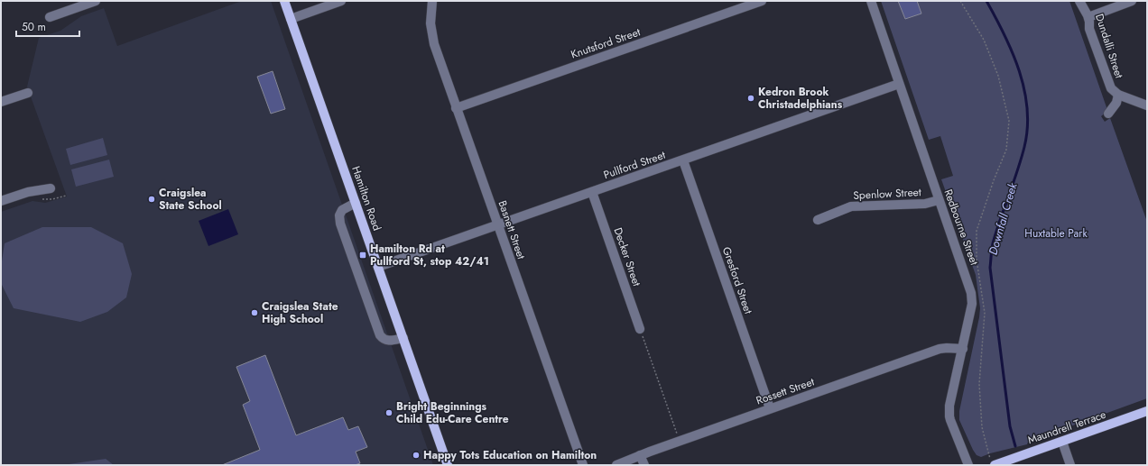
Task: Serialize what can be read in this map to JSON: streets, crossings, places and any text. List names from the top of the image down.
{
  "streets": {
    "main road": ["Hamilton Road", "Maundrell Terrace"],
    "street": [
      "Knutsford Street",
      "Dundalli Street",
      "Pullford Street",
      "Spenlow Street",
      "Redbourne Street",
      "Basnett Street",
      "Decker Street",
      "Gresford Street",
      "Rossett Street"
    ]
  },
  "crossings": [
    ["Knutsford Street", "Basnett Street"],
    ["Pullford Street", "Hamilton Road"],
    ["Pullford Street", "Redbourne Street"],
    ["Pullford Street", "Basnett Street"],
    ["Pullford Street", "Decker Street"],
    ["Pullford Street", "Gresford Street"],
    ["Spenlow Street", "Redbourne Street"],
    ["Redbourne Street", "Rossett Street"],
    ["Gresford Street", "Rossett Street"]
  ],
  "water": ["Downfall Creek"],
  "parks": ["Huxtable Park"],
  "places": {
    "other": [
      "Kedron Brook Christadelphians",
      "Craigslea State School",
      "Craigslea State High School",
      "Bright Beginnings Child Edu-Care Centre",
      "Happy Tots Education on Hamilton"
    ],
    "transit": ["Hamilton Rd at Pullford St, stop 42/41"]
  },
  "scale_bar": "50 m"
}
